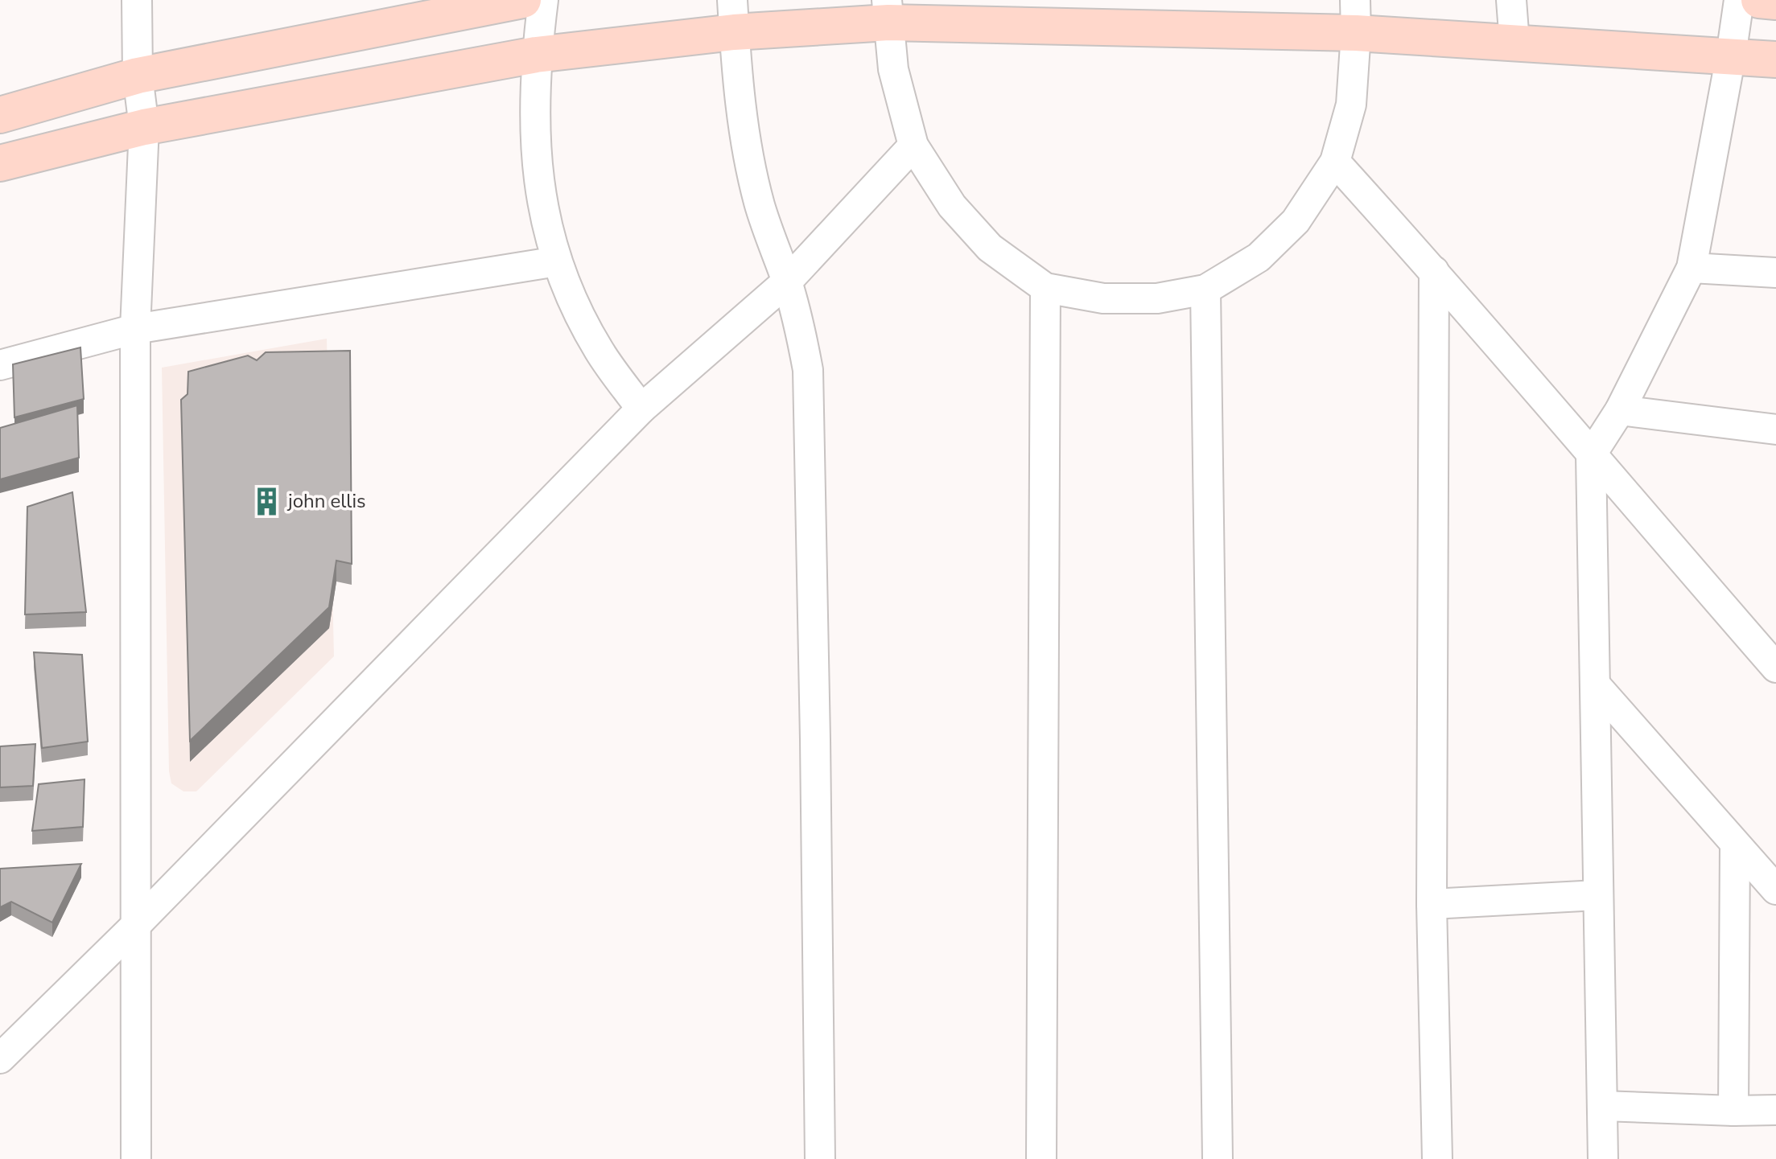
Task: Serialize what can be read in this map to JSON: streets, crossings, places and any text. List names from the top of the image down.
{
  "places": {
    "building": ["john ellis"]
  }
}
